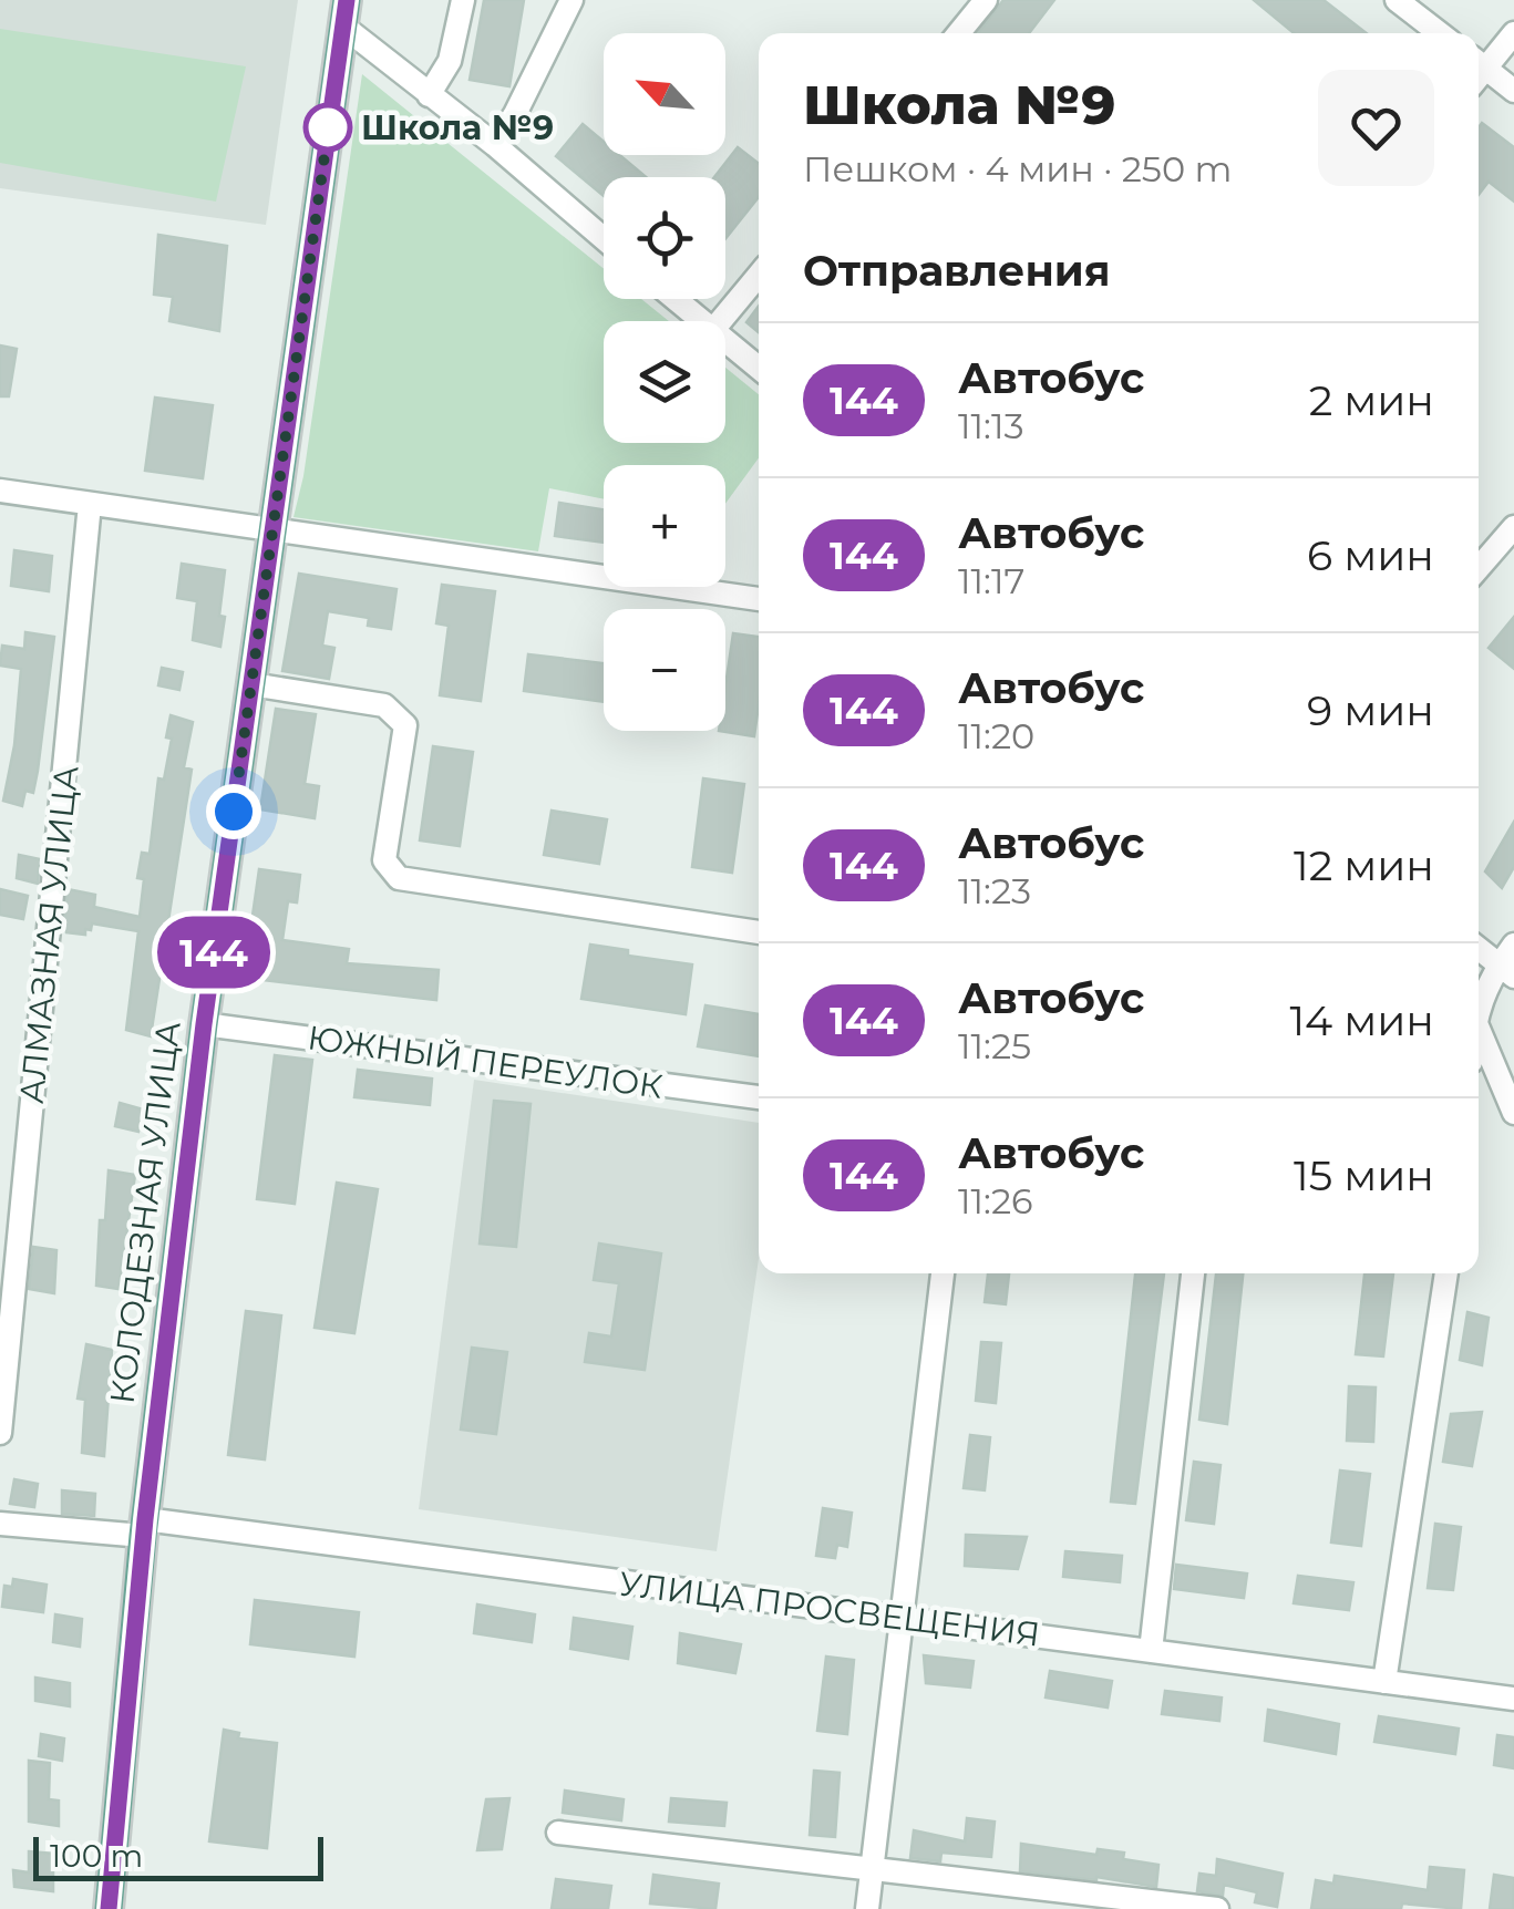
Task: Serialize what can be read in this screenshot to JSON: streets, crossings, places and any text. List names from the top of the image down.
{
  "streets": {
    "main road": ["КОЛОДЕЗНАЯ УЛИЦА"],
    "street": ["АЛМАЗНАЯ УЛИЦА", "ЮЖНЫЙ ПЕРЕУЛОК", "УЛИЦА ПРОСВЕЩЕНИЯ"]
  },
  "crossings": [
    ["ЮЖНЫЙ ПЕРЕУЛОК", "КОЛОДЕЗНАЯ УЛИЦА"],
    ["КОЛОДЕЗНАЯ УЛИЦА", "УЛИЦА ПРОСВЕЩЕНИЯ"]
  ],
  "places": ["Школа №9"],
  "lines": ["bus line 144"],
  "scale_bar": "100 m",
  "north": "top left",
  "page": {
    "on_map": "144",
    "map_buttons": ["+", "−"],
    "heading": [
      ["Школа №9", "Пешком · 4 мин · 250 m"],
      "Отправления"
    ],
    "list": [
      {
        "mark": "144",
        "name": "Автобус",
        "note": "11:13",
        "value": "2 мин"
      },
      {
        "mark": "144",
        "name": "Автобус",
        "note": "11:17",
        "value": "6 мин"
      },
      {
        "mark": "144",
        "name": "Автобус",
        "note": "11:20",
        "value": "9 мин"
      },
      {
        "mark": "144",
        "name": "Автобус",
        "note": "11:23",
        "value": "12 мин"
      },
      {
        "mark": "144",
        "name": "Автобус",
        "note": "11:25",
        "value": "14 мин"
      },
      {
        "mark": "144",
        "name": "Автобус",
        "note": "11:26",
        "value": "15 мин"
      }
    ],
    "scale": "100 m"
  }
}
